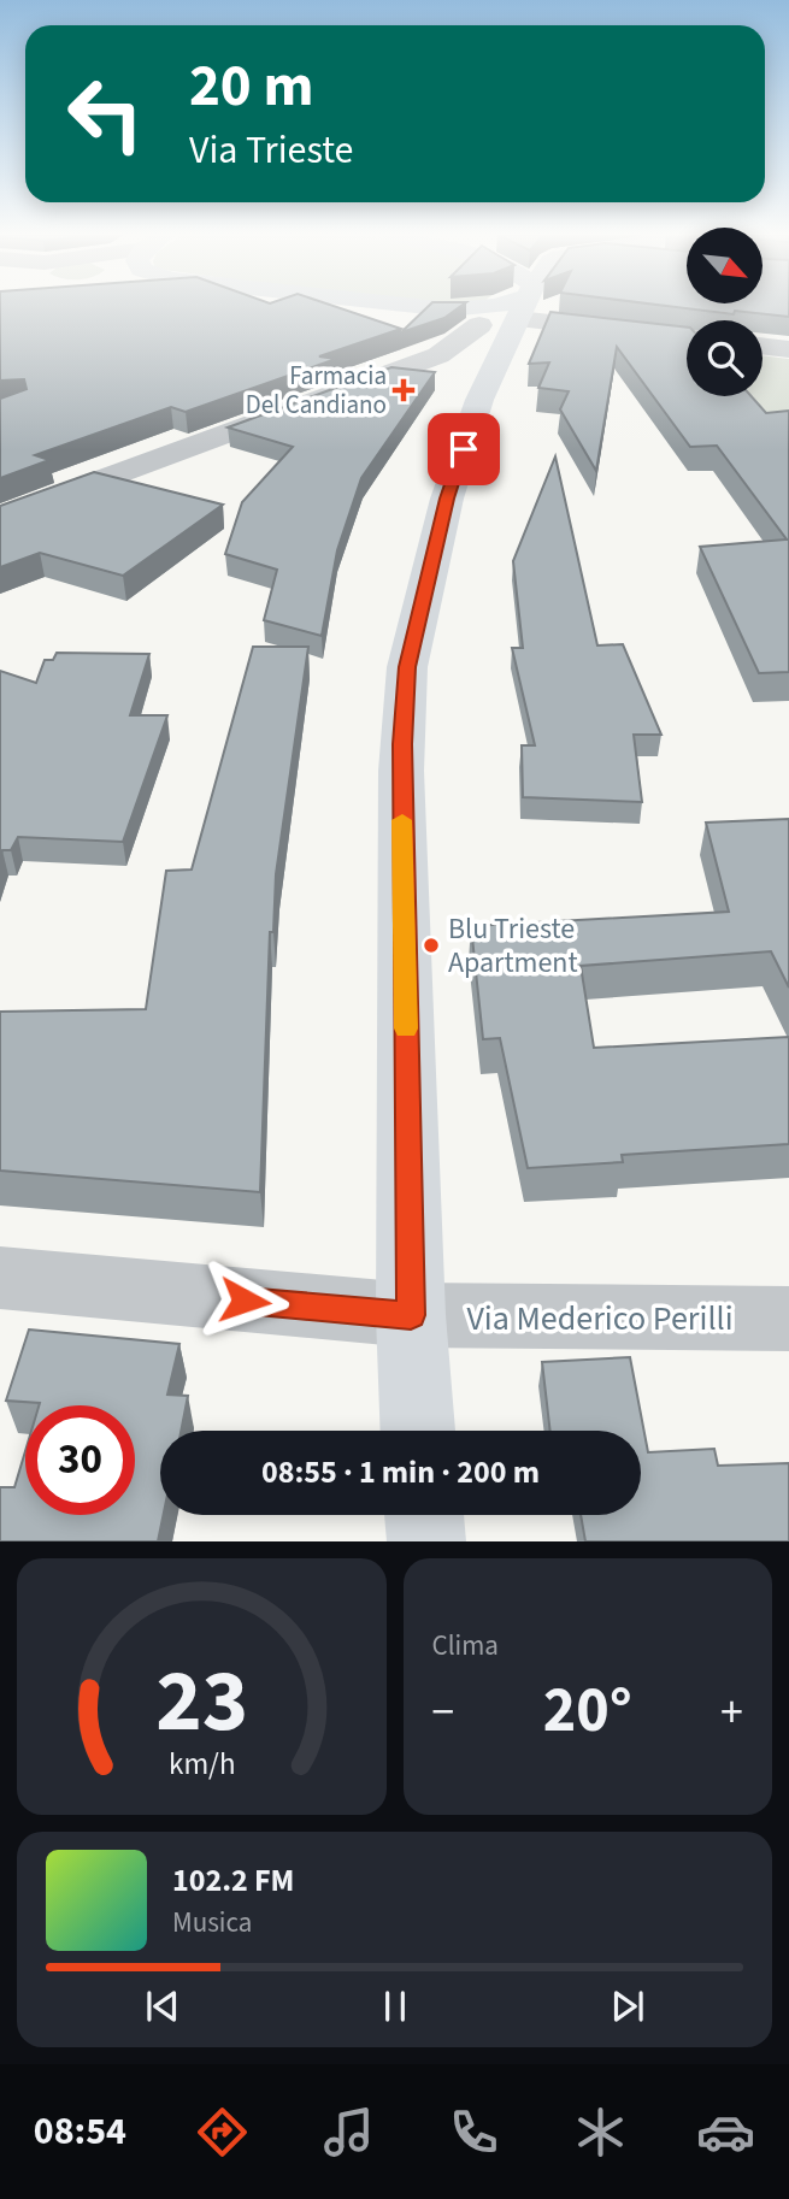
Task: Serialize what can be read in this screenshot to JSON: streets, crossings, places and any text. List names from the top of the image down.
{
  "streets": {
    "street": ["Via Mederico Perilli"]
  },
  "places": {
    "health": ["Farmacia Del Candiano"],
    "other": ["Blu Trieste Apartment"]
  },
  "north": "bottom right",
  "page": {
    "turn": ["20 m", "Via Trieste"],
    "limit": "30",
    "trip": "08:55 · 1 min · 200 m",
    "tile": "Clima",
    "heat": ["−", "20°", "+"],
    "song": ["102.2 FM", "Musica"],
    "tabs": "08:54",
    "gauge": ["23", "km/h"]
  }
}
